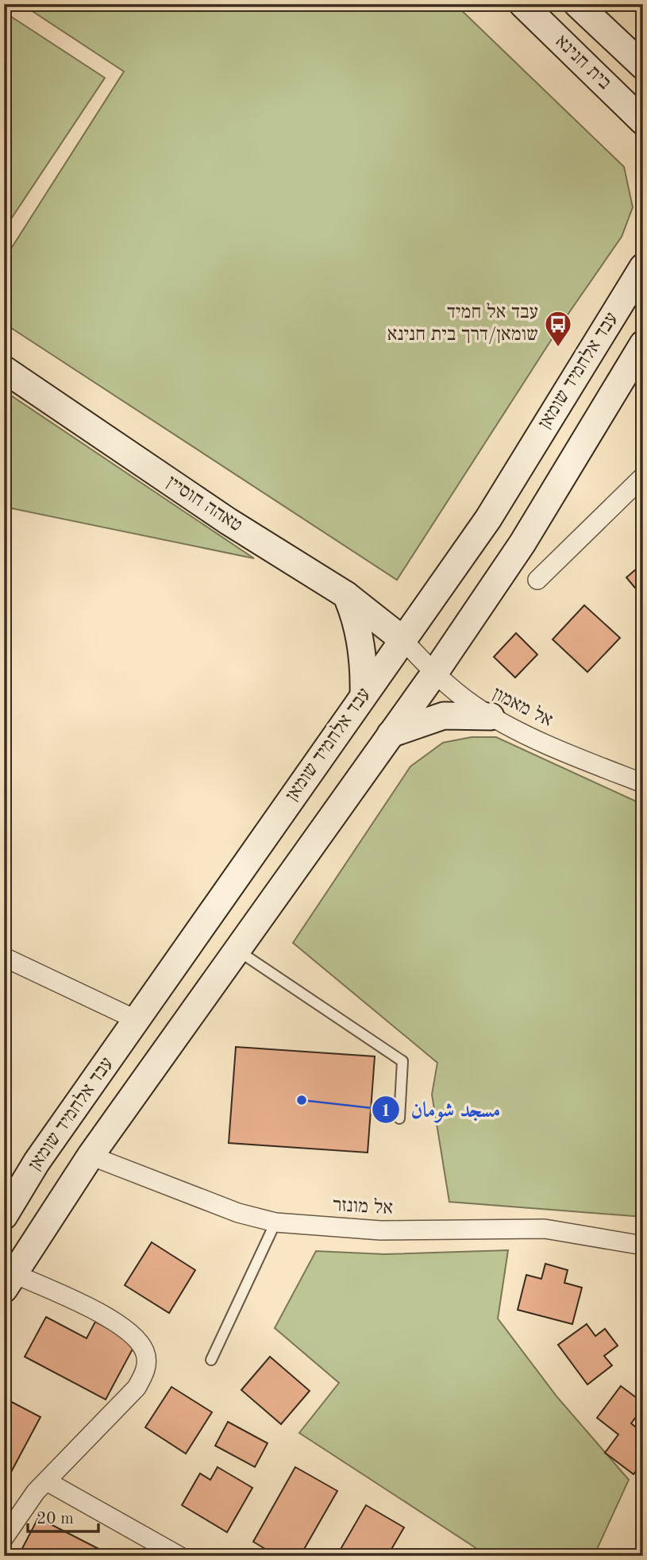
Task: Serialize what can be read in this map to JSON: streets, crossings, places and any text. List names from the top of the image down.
{
  "streets": {
    "main road": ["בית חנינא", "עבד אלחמיד שומאן", "טאהה חוסיין"],
    "street": ["אל מאמון", "אל מונזר"]
  },
  "crossings": [
    ["עבד אלחמיד שומאן", "טאהה חוסיין"],
    ["עבד אלחמיד שומאן", "אל מאמון"],
    ["עבד אלחמיד שומאן", "אל מונזר"],
    ["טאהה חוסיין", "אל מאמון"]
  ],
  "places": {
    "bus stop": ["עבד אל חמיד שומאן/דרך בית חנינא"],
    "other": ["مسجد شومان"]
  },
  "scale_bar": "20 m"
}
